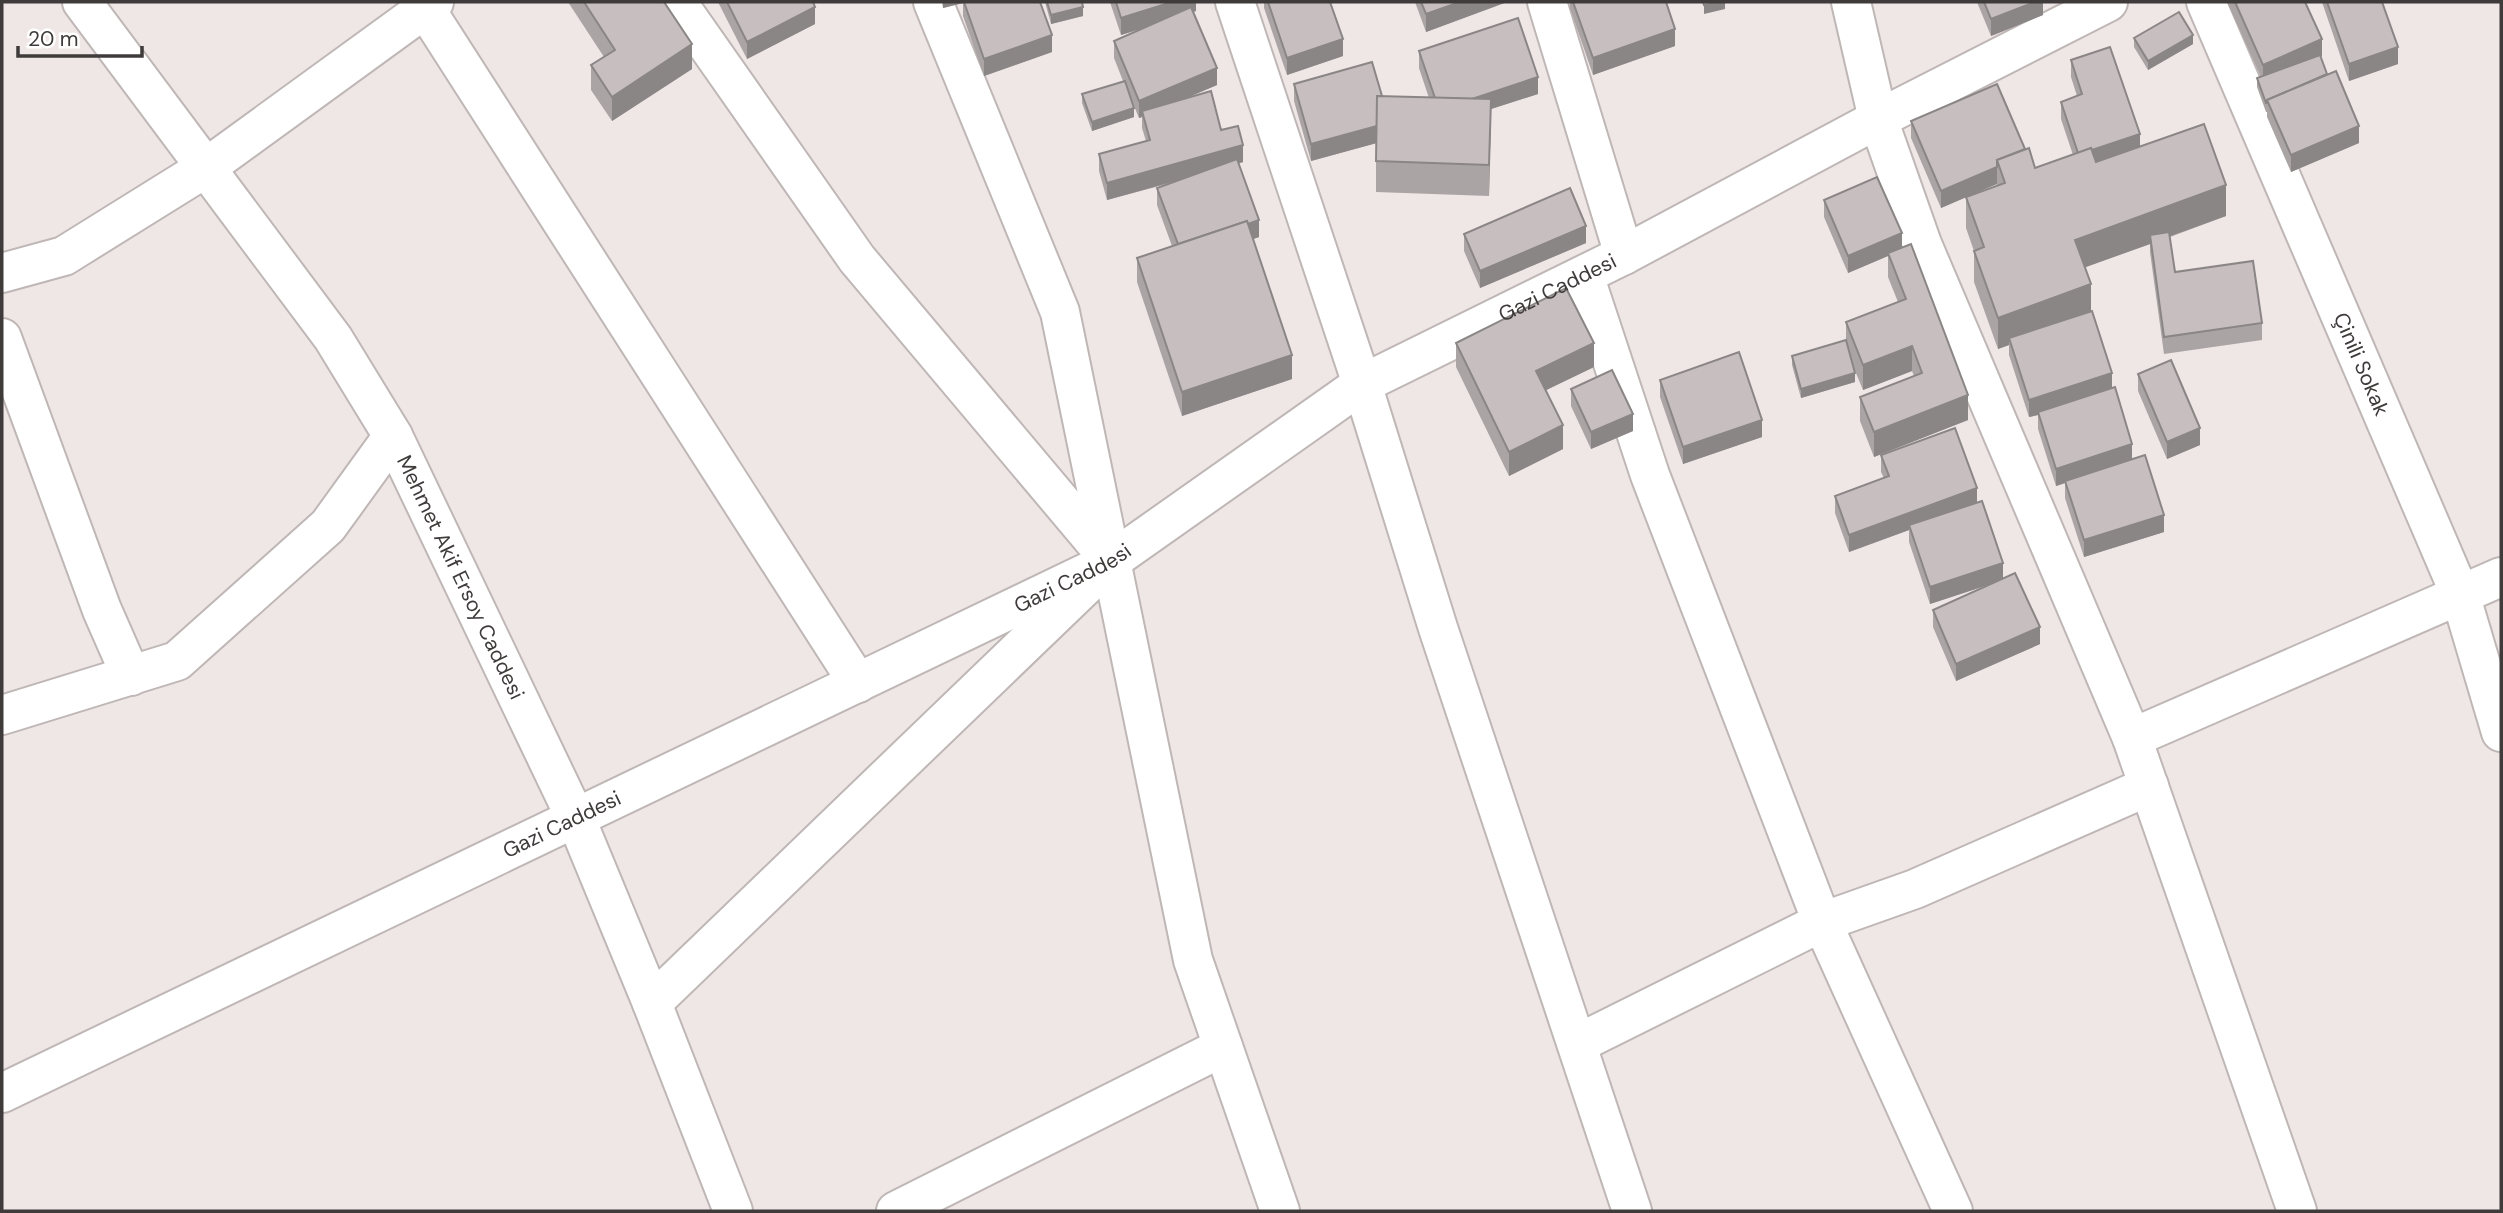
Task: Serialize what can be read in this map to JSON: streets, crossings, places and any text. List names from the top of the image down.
{
  "streets": {
    "street": ["Gazi Caddesi", "Çinili Sokak", "Mehmet Akif Ersoy Caddesi"]
  },
  "crossings": [
    ["Gazi Caddesi", "Mehmet Akif Ersoy Caddesi"]
  ],
  "scale_bar": "20 m"
}
